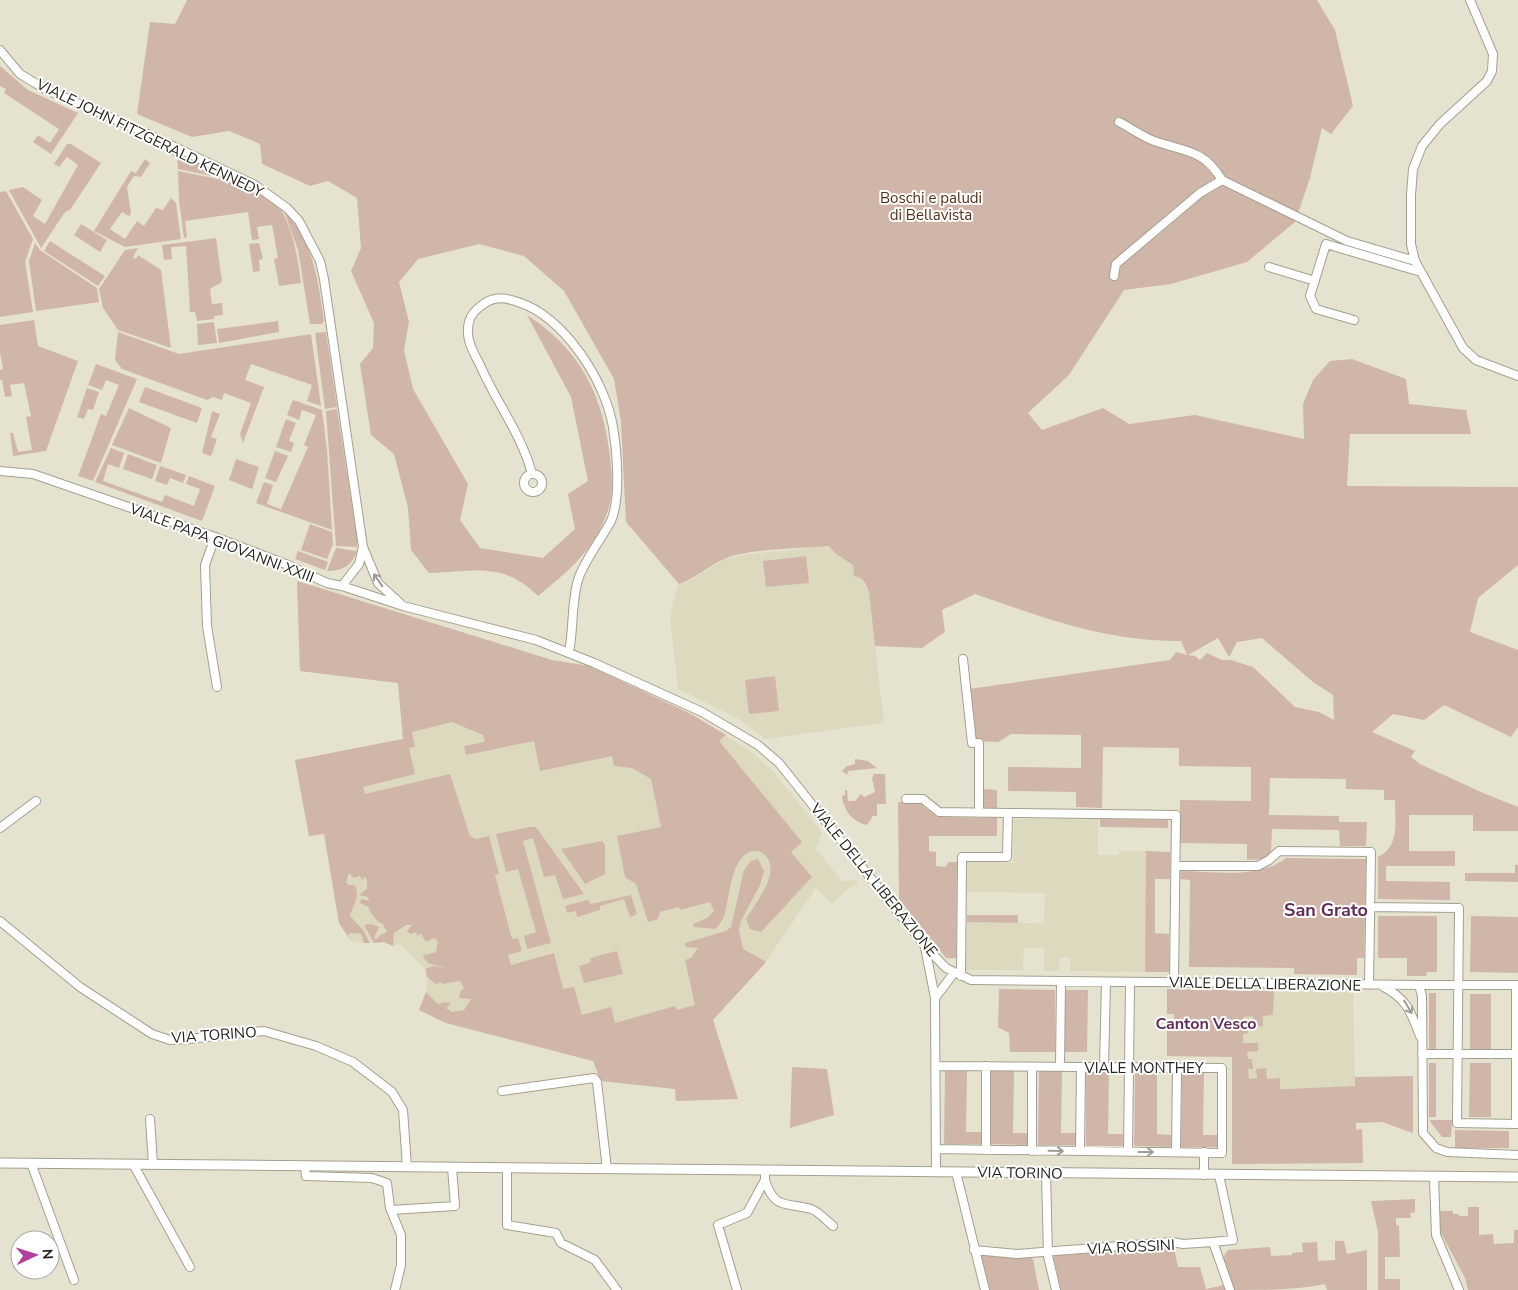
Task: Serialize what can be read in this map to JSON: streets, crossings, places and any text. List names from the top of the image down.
{
  "streets": {
    "street": [
      "VIALE JOHN FITZGERALD KENNEDY",
      "VIALE PAPA GIOVANNI XXIII",
      "VIALE DELLA LIBERAZIONE",
      "VIA TORINO",
      "VIALE MONTHEY",
      "VIA ROSSINI"
    ]
  },
  "crossings": [
    ["VIALE JOHN FITZGERALD KENNEDY", "VIALE PAPA GIOVANNI XXIII"],
    ["VIALE PAPA GIOVANNI XXIII", "VIALE DELLA LIBERAZIONE"],
    ["VIA TORINO", "VIA ROSSINI"]
  ],
  "districts": ["San Grato", "Canton Vesco"],
  "parks": ["Boschi e paludi di Bellavista"],
  "north": "right"
}
